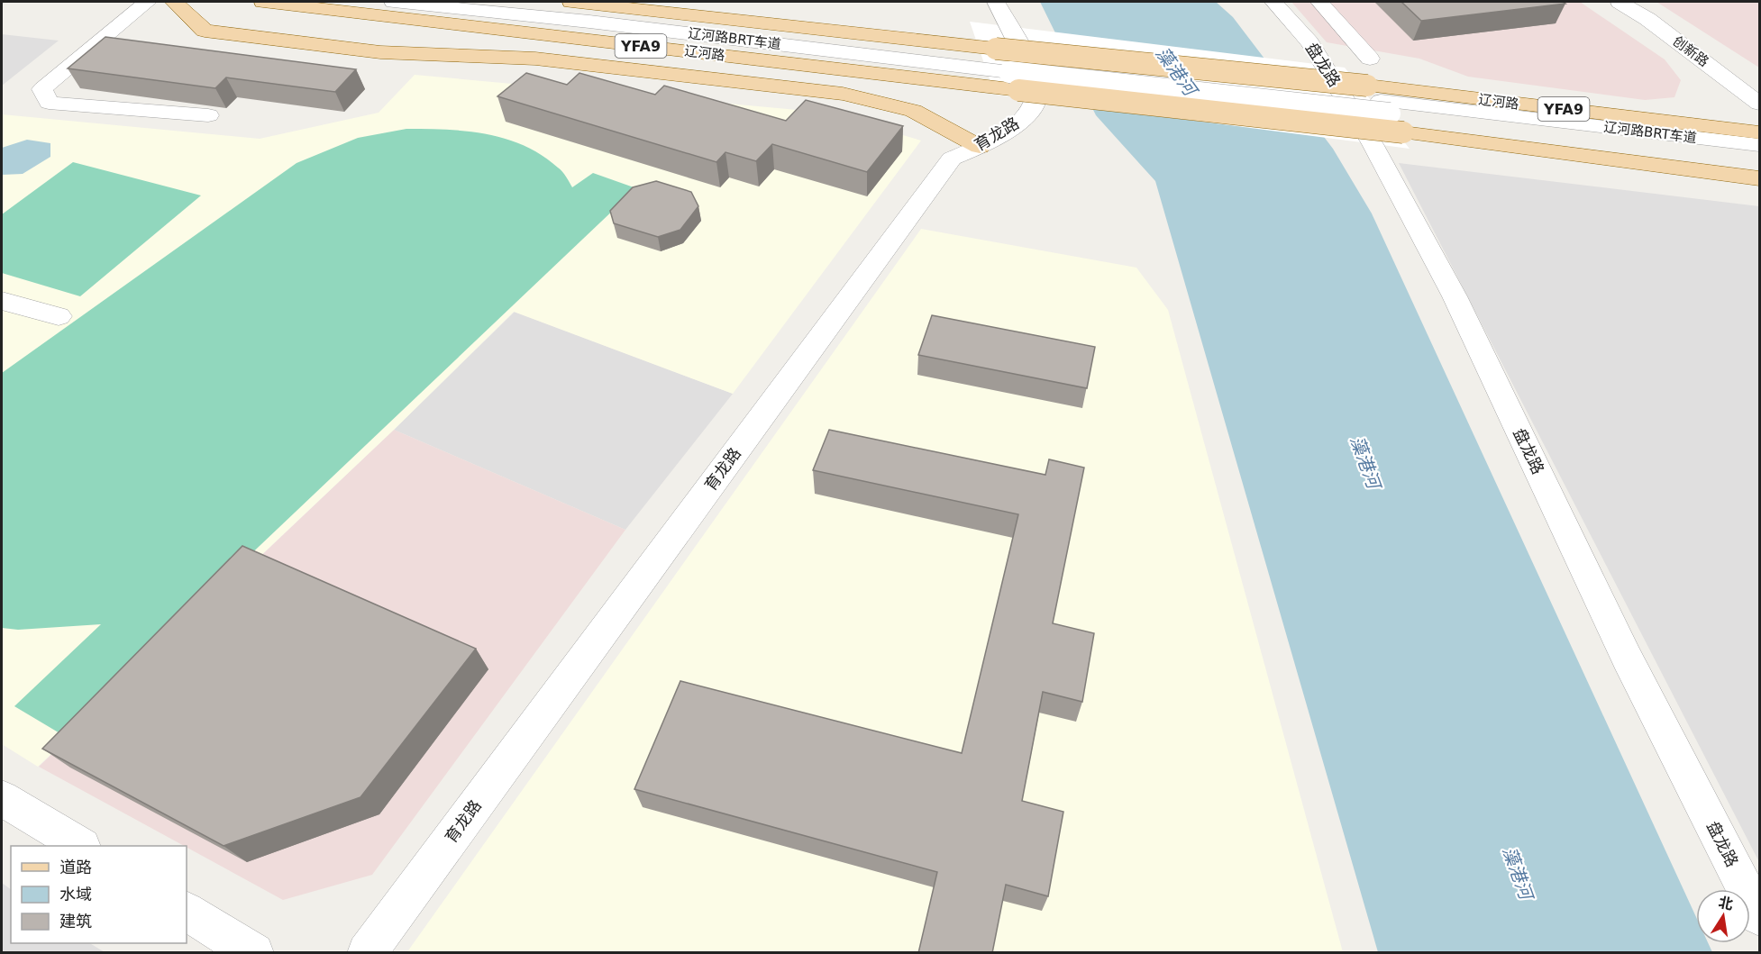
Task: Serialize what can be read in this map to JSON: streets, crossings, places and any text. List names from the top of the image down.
{
  "streets": {
    "main road": ["YFA9", "辽河路"],
    "street": [
      "辽河路BRT车道",
      "创新路",
      "盘龙路",
      "育龙路"
    ]
  },
  "crossings": [
    ["辽河路BRT车道", "YFA9"],
    ["辽河路BRT车道", "辽河路"],
    ["YFA9", "辽河路"]
  ],
  "water": ["藻港河"],
  "legend": ["道路", "水域", "建筑"],
  "north": "top"
}
